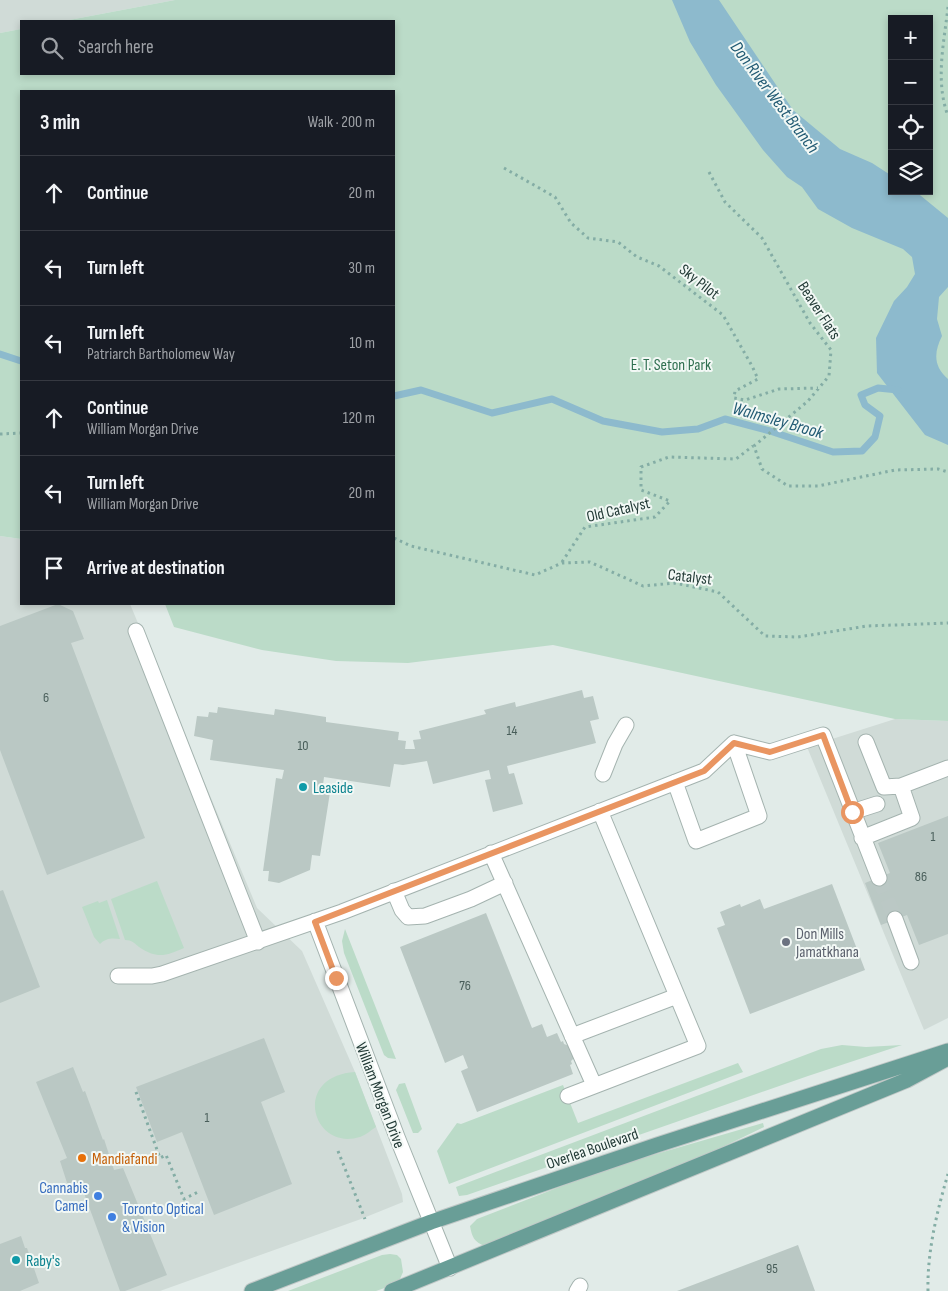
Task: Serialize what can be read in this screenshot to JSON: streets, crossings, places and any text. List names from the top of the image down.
{
  "streets": {
    "main road": ["Overlea Boulevard"],
    "street": ["William Morgan Drive"],
    "path": [
      "Sky Pilot",
      "Beaver Flats",
      "Old Catalyst",
      "Catalyst"
    ]
  },
  "crossings": [
    ["Sky Pilot", "Beaver Flats"],
    ["Beaver Flats", "Old Catalyst"],
    ["Old Catalyst", "Catalyst"],
    ["William Morgan Drive", "Overlea Boulevard"]
  ],
  "water": ["Don River West Branch", "Walmsley Brook"],
  "parks": ["E. T. Seton Park"],
  "places": [
    "Leaside",
    "Don Mills Jamatkhana",
    "Mandiafandi",
    "Cannabis Camel",
    "Toronto Optical & Vision",
    "Raby's"
  ],
  "house_numbers": [
    "6",
    "14",
    "10",
    "1",
    "86",
    "76",
    "1",
    "95"
  ],
  "page": {
    "map_buttons": ["+", "−"],
    "search": "Search here",
    "heading": ["3 min", "Walk · 200 m"],
    "list": [
      ["Continue", "20 m"],
      ["Turn left", "30 m"],
      ["Turn left", "Patriarch Bartholomew Way", "10 m"],
      ["Continue", "William Morgan Drive", "120 m"],
      ["Turn left", "William Morgan Drive", "20 m"],
      "Arrive at destination"
    ]
  }
}
